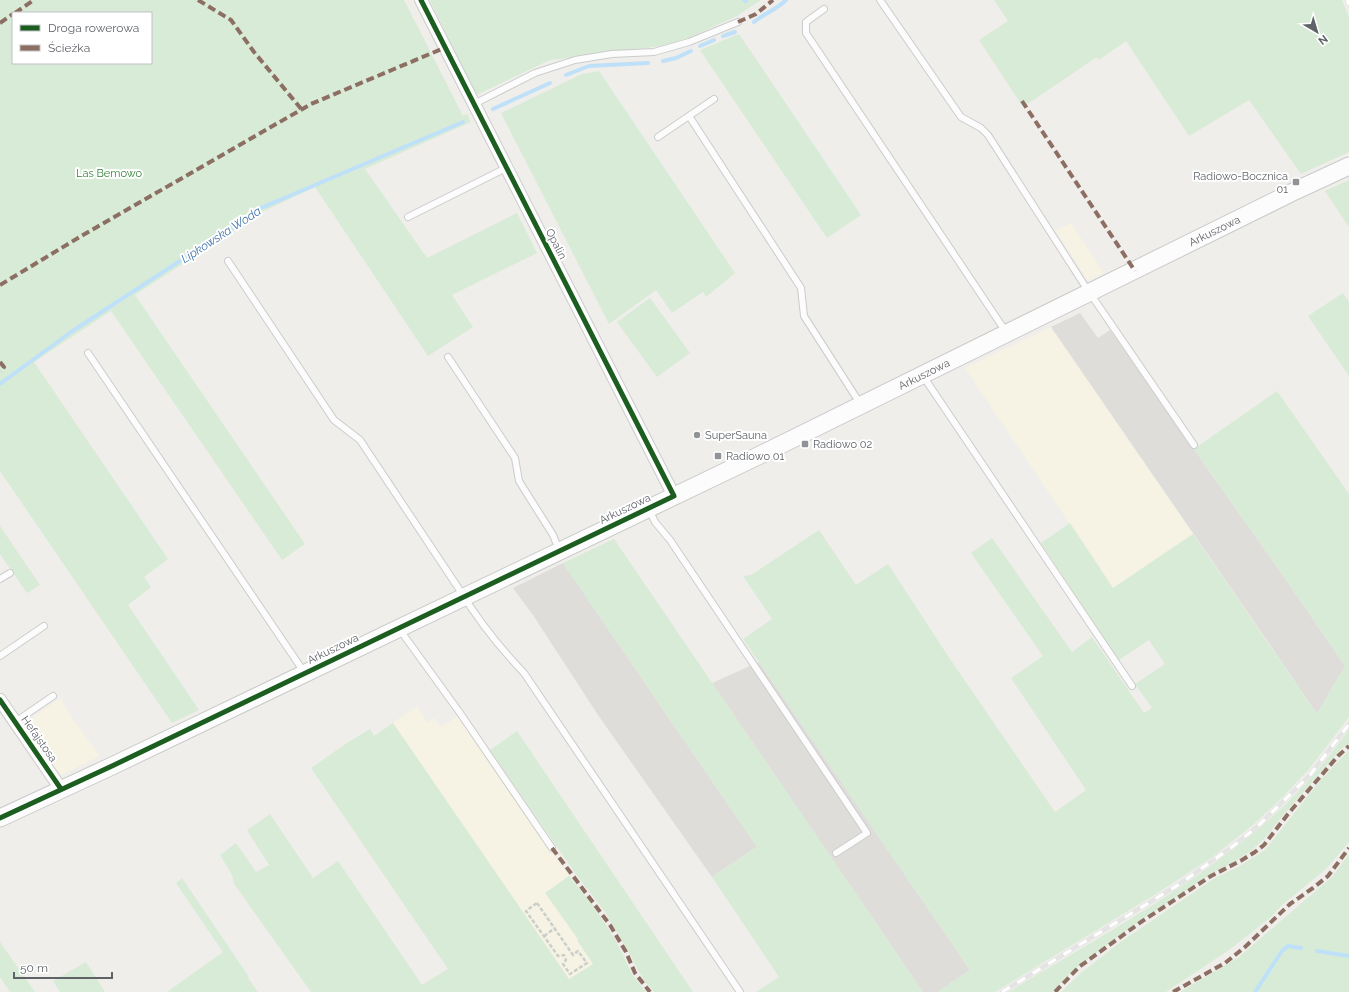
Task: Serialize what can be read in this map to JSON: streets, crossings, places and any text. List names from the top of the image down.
{
  "streets": {
    "main road": ["Arkuszowa"],
    "street": ["Opalin", "Hefajstosa"]
  },
  "crossings": [
    ["Arkuszowa", "Opalin"],
    ["Arkuszowa", "Hefajstosa"]
  ],
  "water": ["Lipkowska Woda"],
  "parks": ["Las Bemowo"],
  "places": {
    "transit": ["Radiowo-Bocznica 01", "Radiowo 02", "Radiowo 01"],
    "other": ["SuperSauna"]
  },
  "legend": ["Droga rowerowa", "Ścieżka"],
  "scale_bar": "50 m",
  "north": "bottom right"
}
